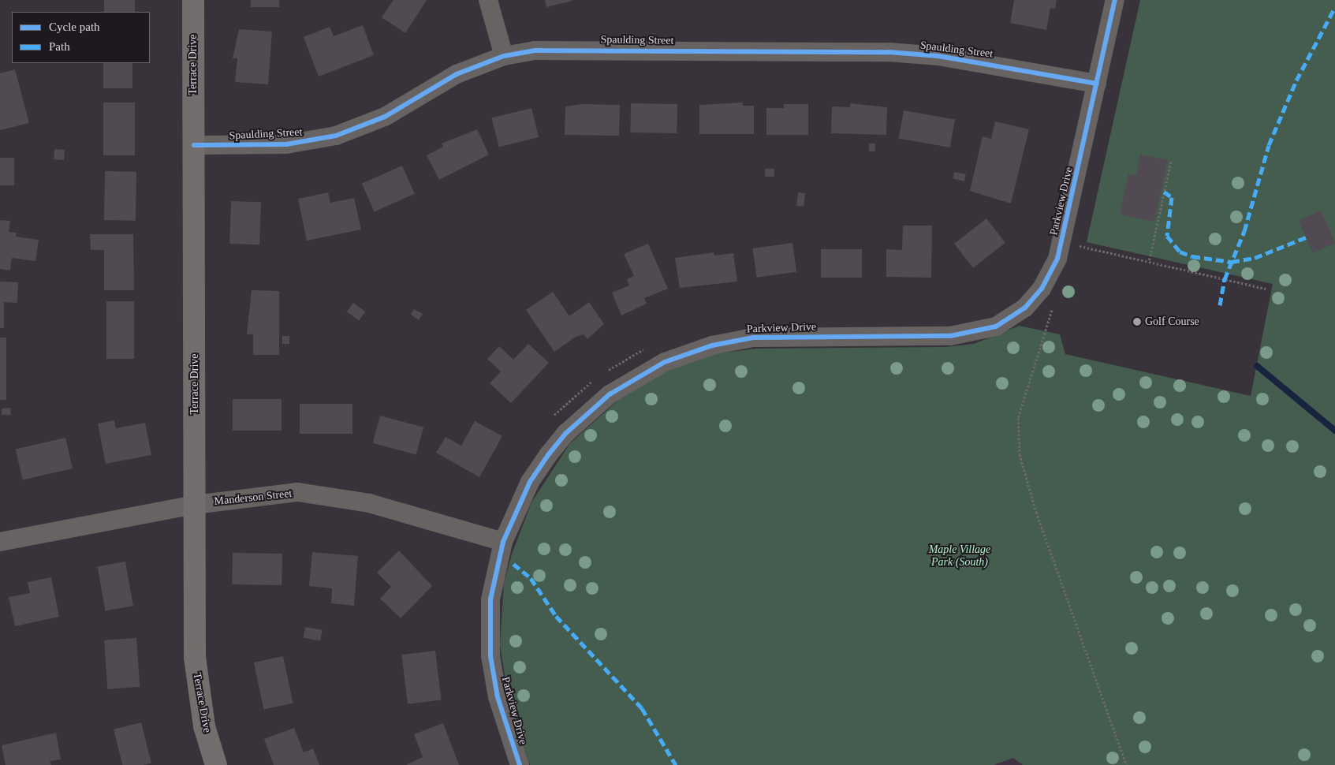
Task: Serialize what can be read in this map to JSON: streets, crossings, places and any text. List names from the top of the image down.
{
  "streets": {
    "street": [
      "Spaulding Street",
      "Terrace Drive",
      "Parkview Drive",
      "Manderson Street"
    ]
  },
  "crossings": [
    ["Spaulding Street", "Terrace Drive"],
    ["Spaulding Street", "Parkview Drive"],
    ["Terrace Drive", "Manderson Street"],
    ["Parkview Drive", "Manderson Street"]
  ],
  "parks": ["Maple Village Park (South)"],
  "places": ["Golf Course"],
  "legend": ["Cycle path", "Path"]
}
